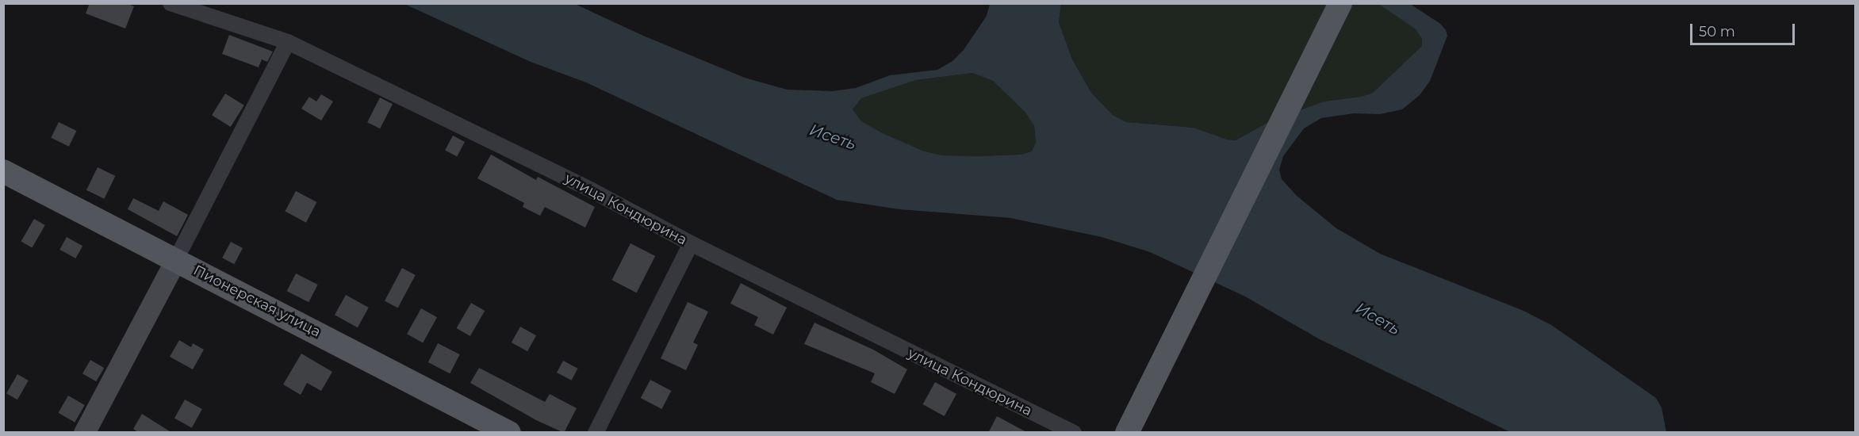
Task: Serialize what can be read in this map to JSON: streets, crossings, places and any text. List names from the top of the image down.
{
  "streets": {
    "main road": ["Пионерская улица"],
    "street": ["улица Кондюрина"]
  },
  "water": ["Исеть"],
  "scale_bar": "50 m"
}
